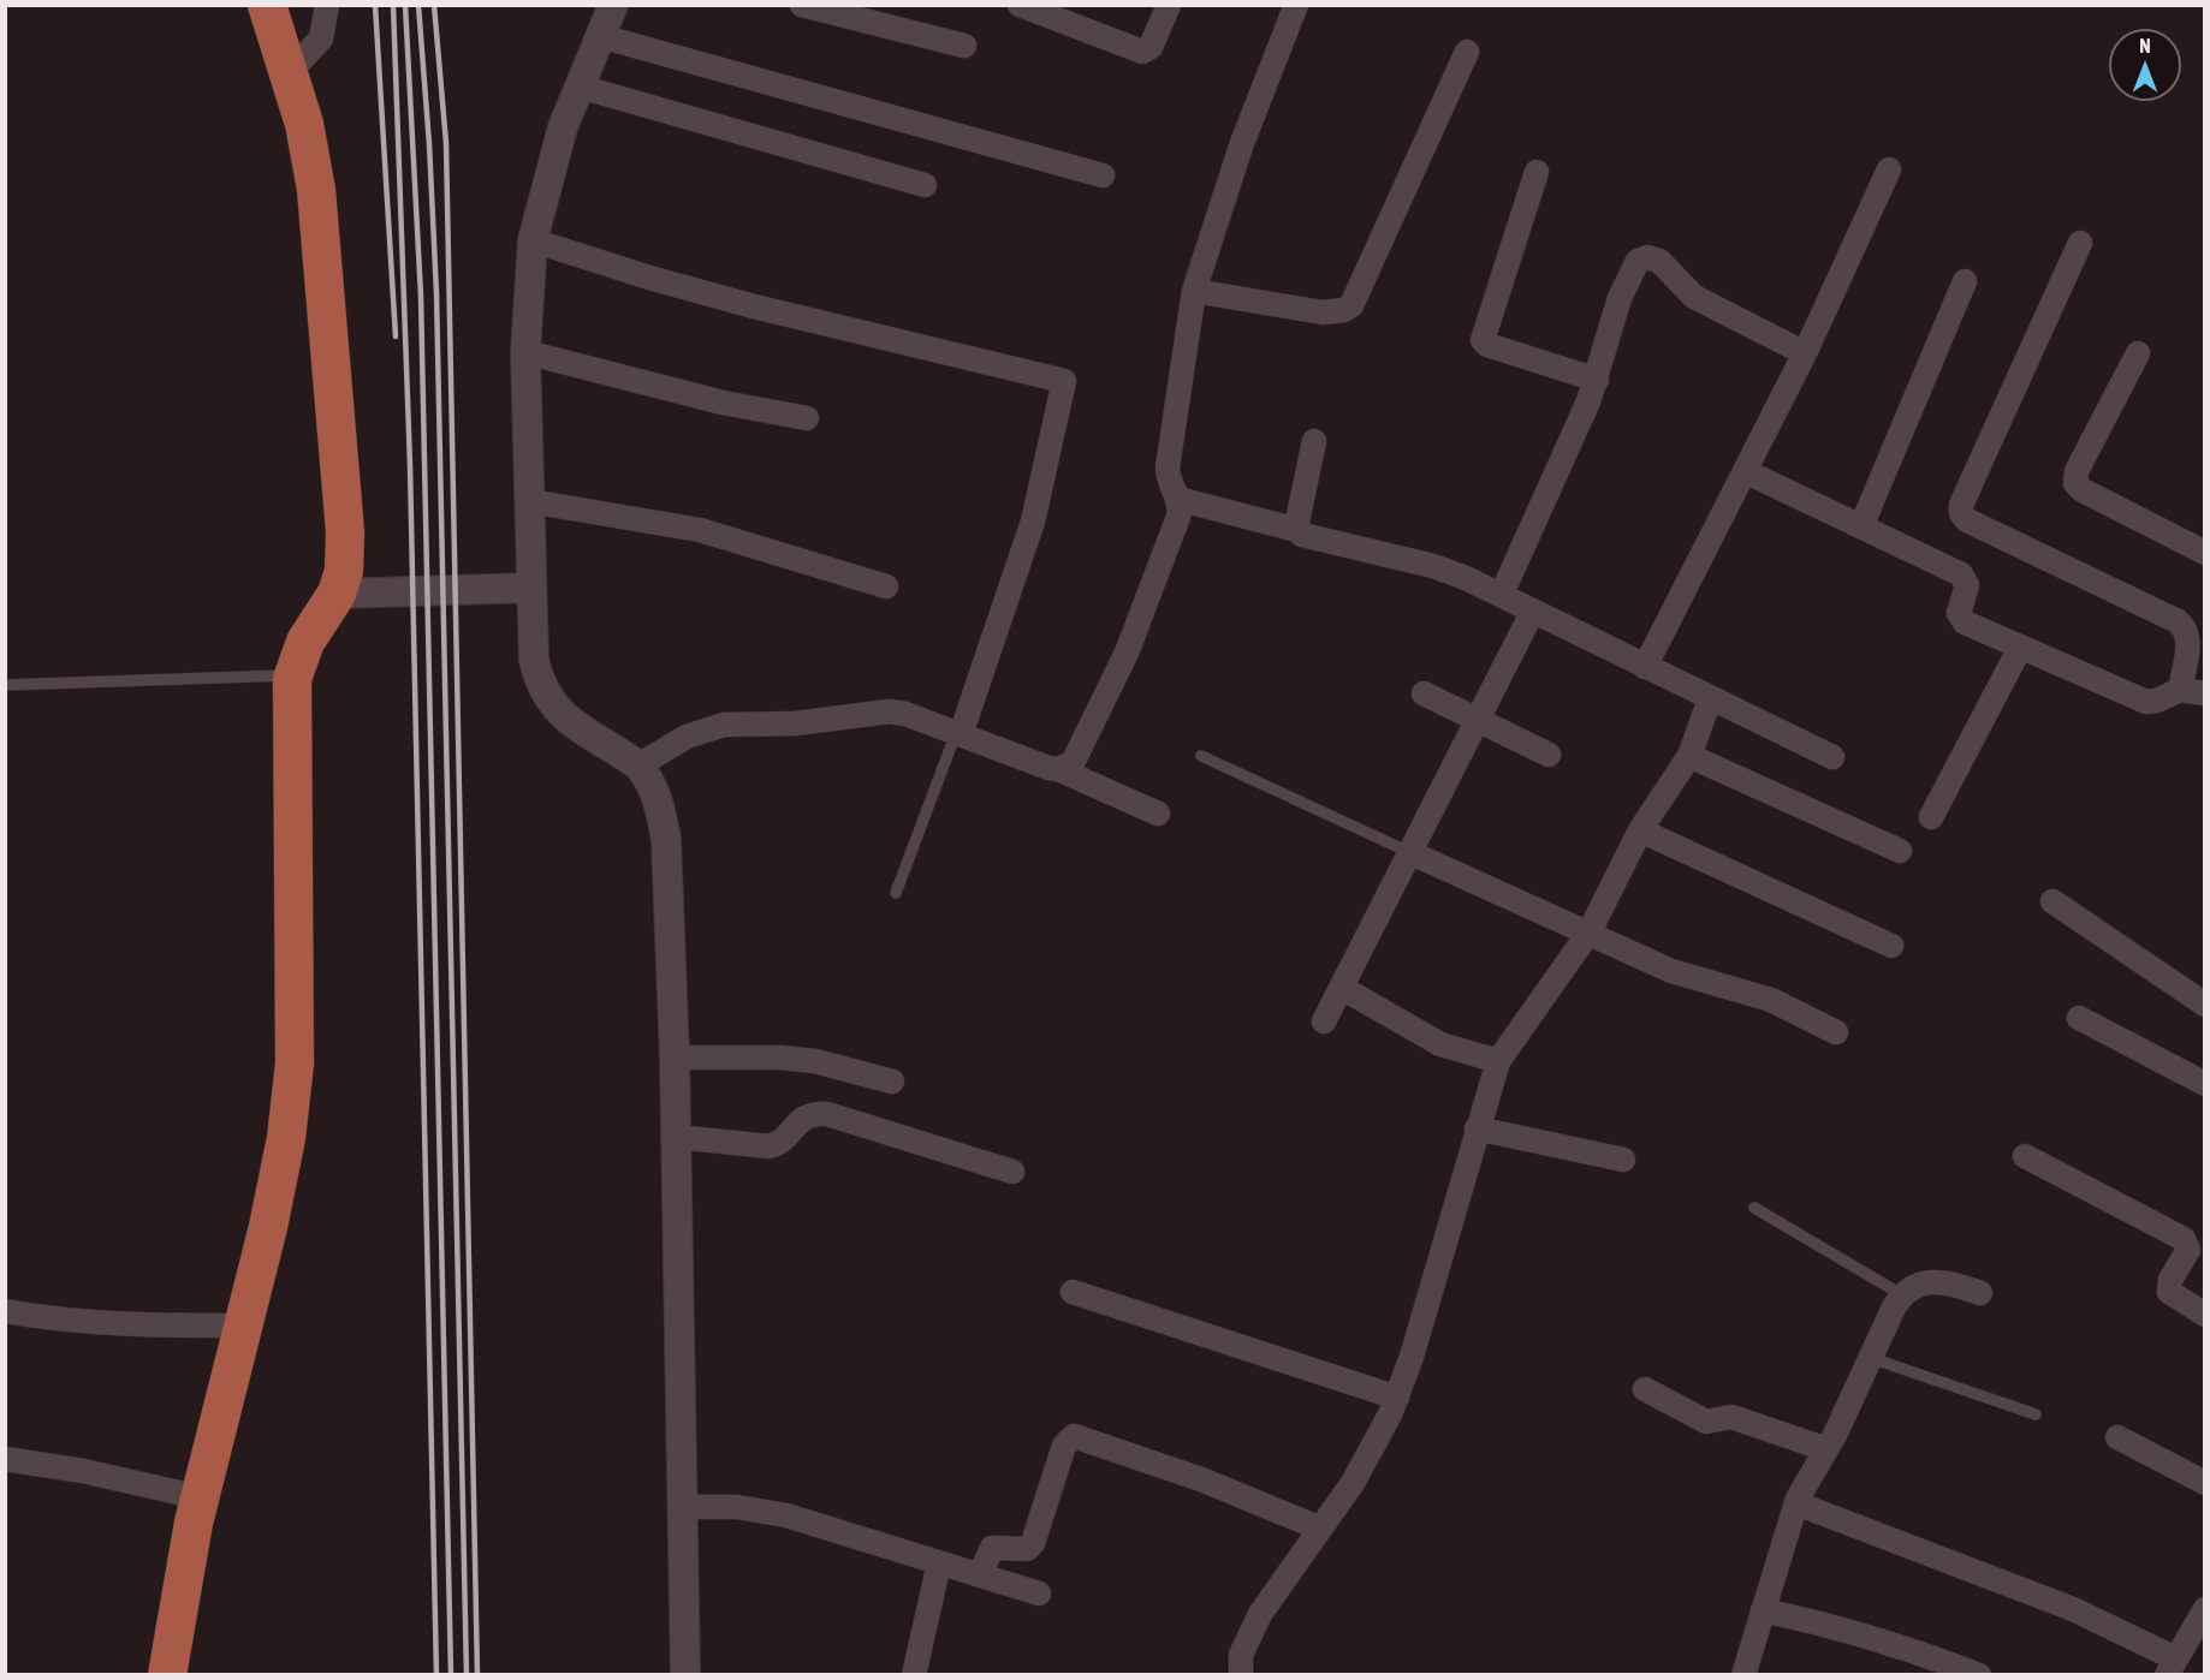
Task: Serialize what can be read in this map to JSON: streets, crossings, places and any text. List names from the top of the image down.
{
  "north": "top"
}
